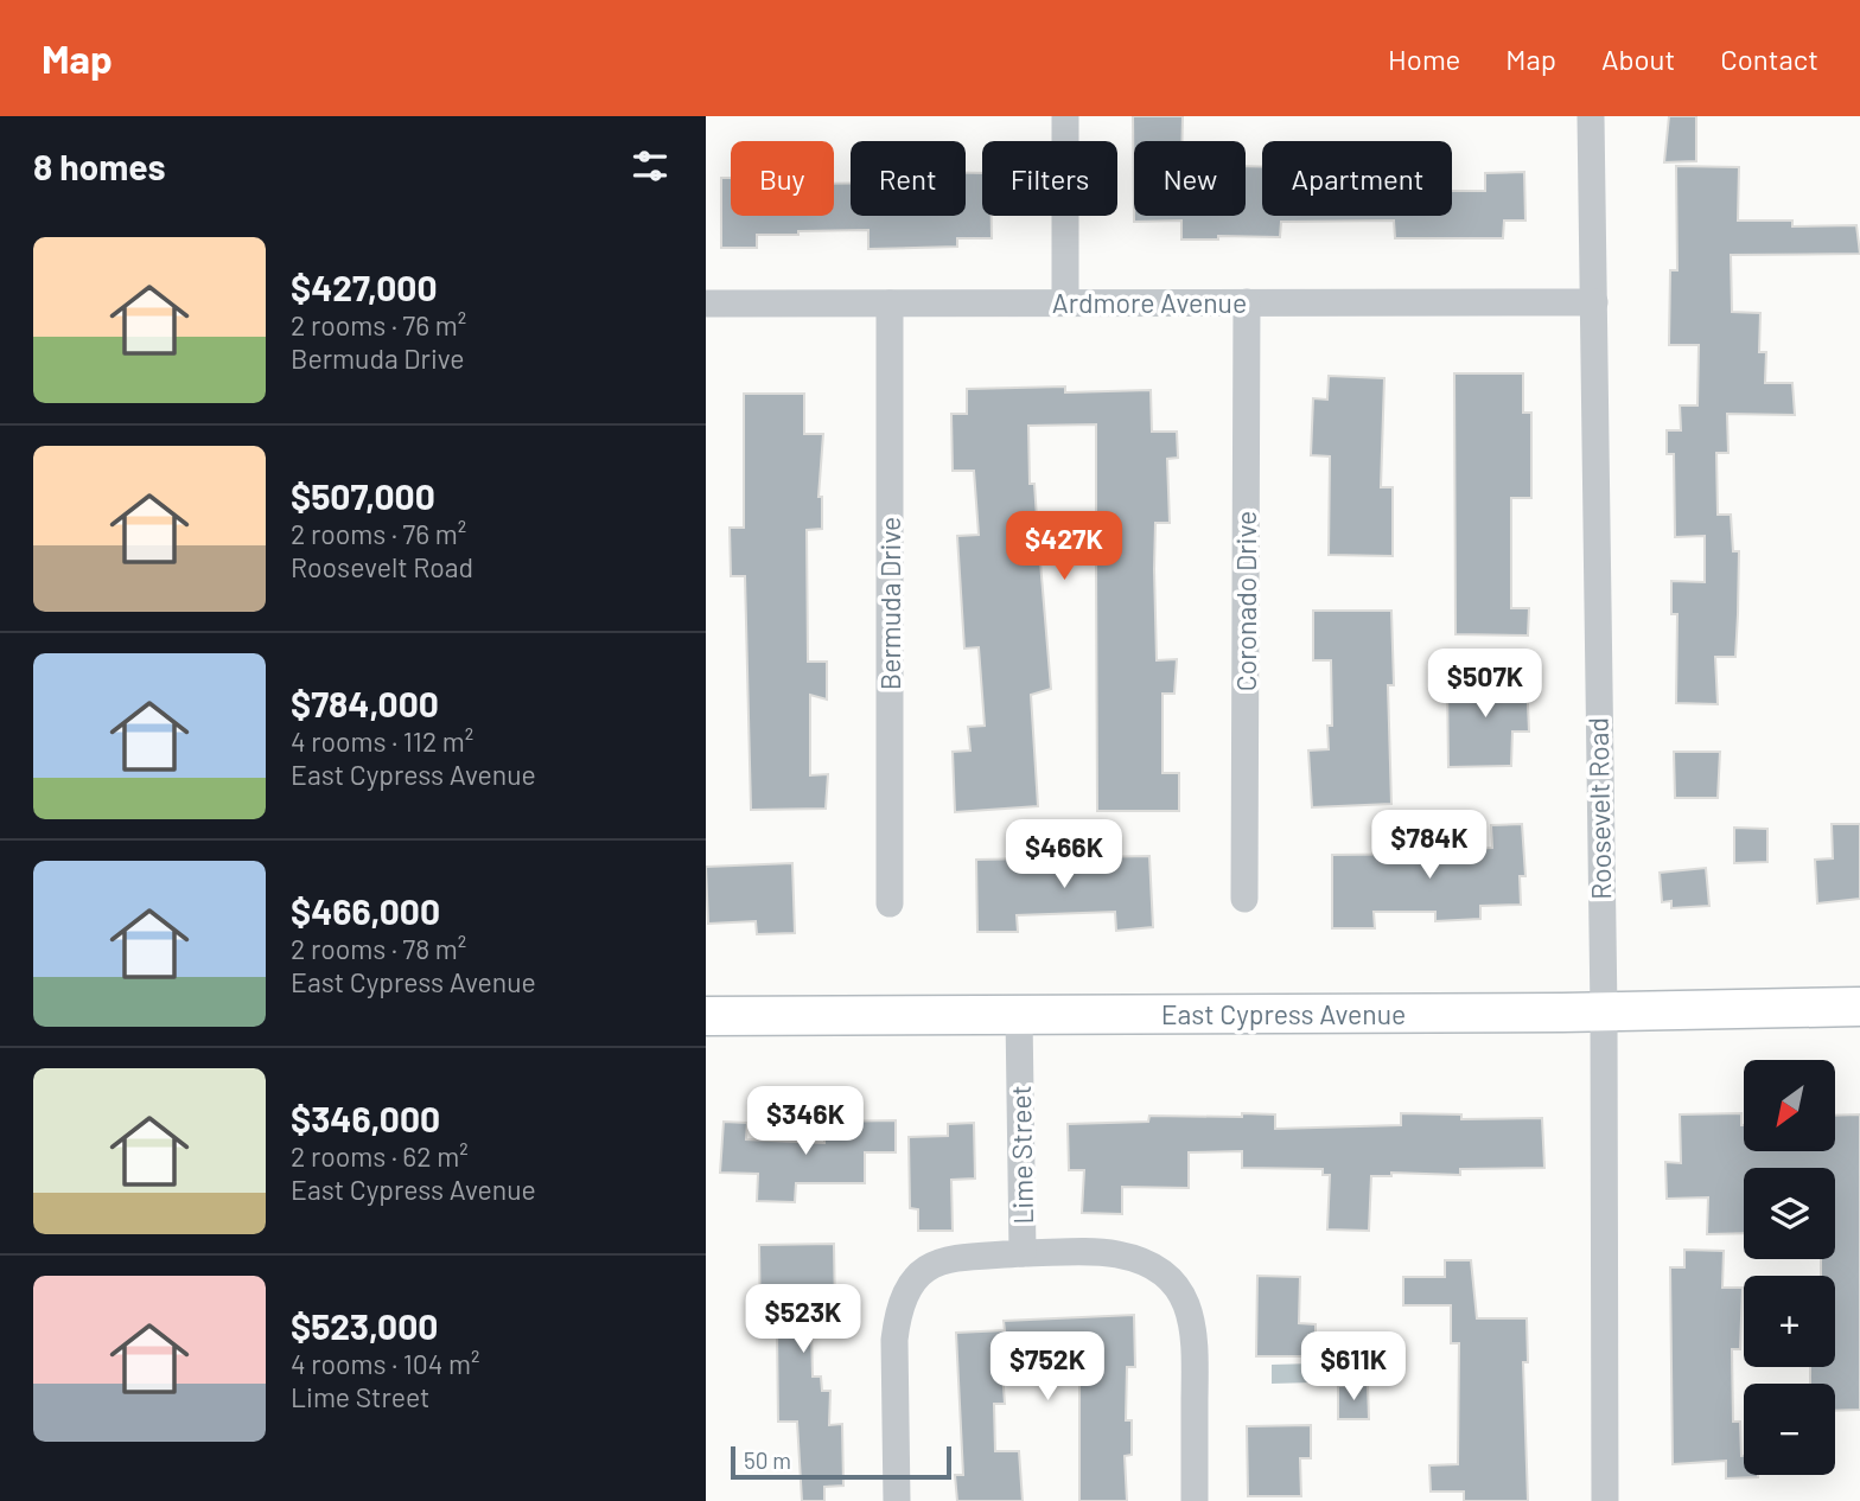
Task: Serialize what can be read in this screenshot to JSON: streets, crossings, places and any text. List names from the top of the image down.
{
  "streets": {
    "main road": ["East Cypress Avenue"],
    "street": [
      "Ardmore Avenue",
      "Coronado Drive",
      "Bermuda Drive",
      "Roosevelt Road",
      "Lime Street"
    ]
  },
  "crossings": [
    ["Ardmore Avenue", "Coronado Drive"],
    ["Ardmore Avenue", "Bermuda Drive"],
    ["Ardmore Avenue", "Roosevelt Road"],
    ["Roosevelt Road", "East Cypress Avenue"],
    ["East Cypress Avenue", "Lime Street"]
  ],
  "scale_bar": "50 m",
  "north": "bottom left",
  "page": {
    "header": "Map",
    "nav": [
      "Home",
      "Map",
      "About",
      "Contact"
    ],
    "heading": "8 homes",
    "chip": [
      "Buy",
      "Rent",
      "Filters",
      "New",
      "Apartment"
    ],
    "list": [
      {
        "name": "$427,000",
        "note": "2 rooms · 76 m² · Bermuda Drive"
      },
      {
        "name": "$507,000",
        "note": "2 rooms · 76 m² · Roosevelt Road"
      },
      {
        "name": "$784,000",
        "note": "4 rooms · 112 m² · East Cypress Avenue"
      },
      {
        "name": "$466,000",
        "note": "2 rooms · 78 m² · East Cypress Avenue"
      },
      {
        "name": "$346,000",
        "note": "2 rooms · 62 m² · East Cypress Avenue"
      },
      {
        "name": "$523,000",
        "note": "4 rooms · 104 m² · Lime Street"
      }
    ],
    "price": [
      "$427K",
      "$507K",
      "$784K",
      "$466K",
      "$346K",
      "$523K",
      "$752K",
      "$611K"
    ],
    "map_buttons": ["+", "−"],
    "scale": "50 m"
  }
}
